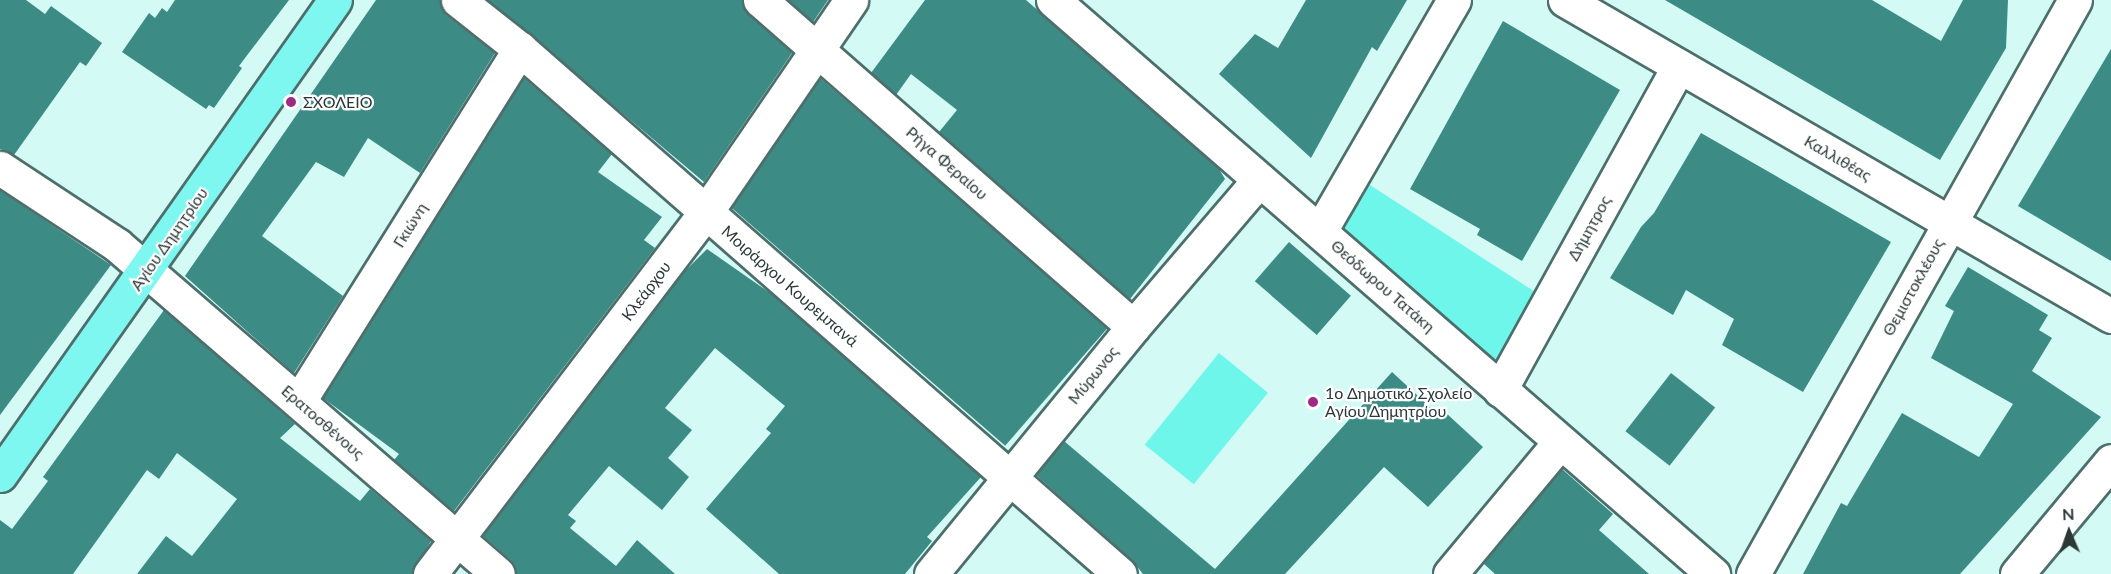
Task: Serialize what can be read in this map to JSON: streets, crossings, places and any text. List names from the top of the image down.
{
  "streets": {
    "main road": ["Αγίου Δημητρίου"],
    "street": [
      "Καλλιθέας",
      "Ρήγα Φεραίου",
      "Γκιώνη",
      "Δήμητρος",
      "Μοιράρχου Κουρεμπανά",
      "Θεόδωρου Τατάκη",
      "Θεμιστοκλέους",
      "Κλεάρχου",
      "Μύρωνος",
      "Ερατοσθένους"
    ]
  },
  "crossings": [
    ["Καλλιθέας", "Δήμητρος"],
    ["Καλλιθέας", "Θεμιστοκλέους"],
    ["Ρήγα Φεραίου", "Κλεάρχου"],
    ["Ρήγα Φεραίου", "Μύρωνος"],
    ["Γκιώνη", "Μοιράρχου Κουρεμπανά"],
    ["Γκιώνη", "Ερατοσθένους"],
    ["Δήμητρος", "Θεόδωρου Τατάκη"],
    ["Αγίου Δημητρίου", "Ερατοσθένους"],
    ["Μοιράρχου Κουρεμπανά", "Κλεάρχου"],
    ["Μοιράρχου Κουρεμπανά", "Μύρωνος"],
    ["Θεόδωρου Τατάκη", "Μύρωνος"],
    ["Κλεάρχου", "Ερατοσθένους"]
  ],
  "places": ["ΣΧΟΛΕΙΟ", "1ο Δημοτικό Σχολείο Αγίου Δημητρίου"],
  "north": "top"
}
